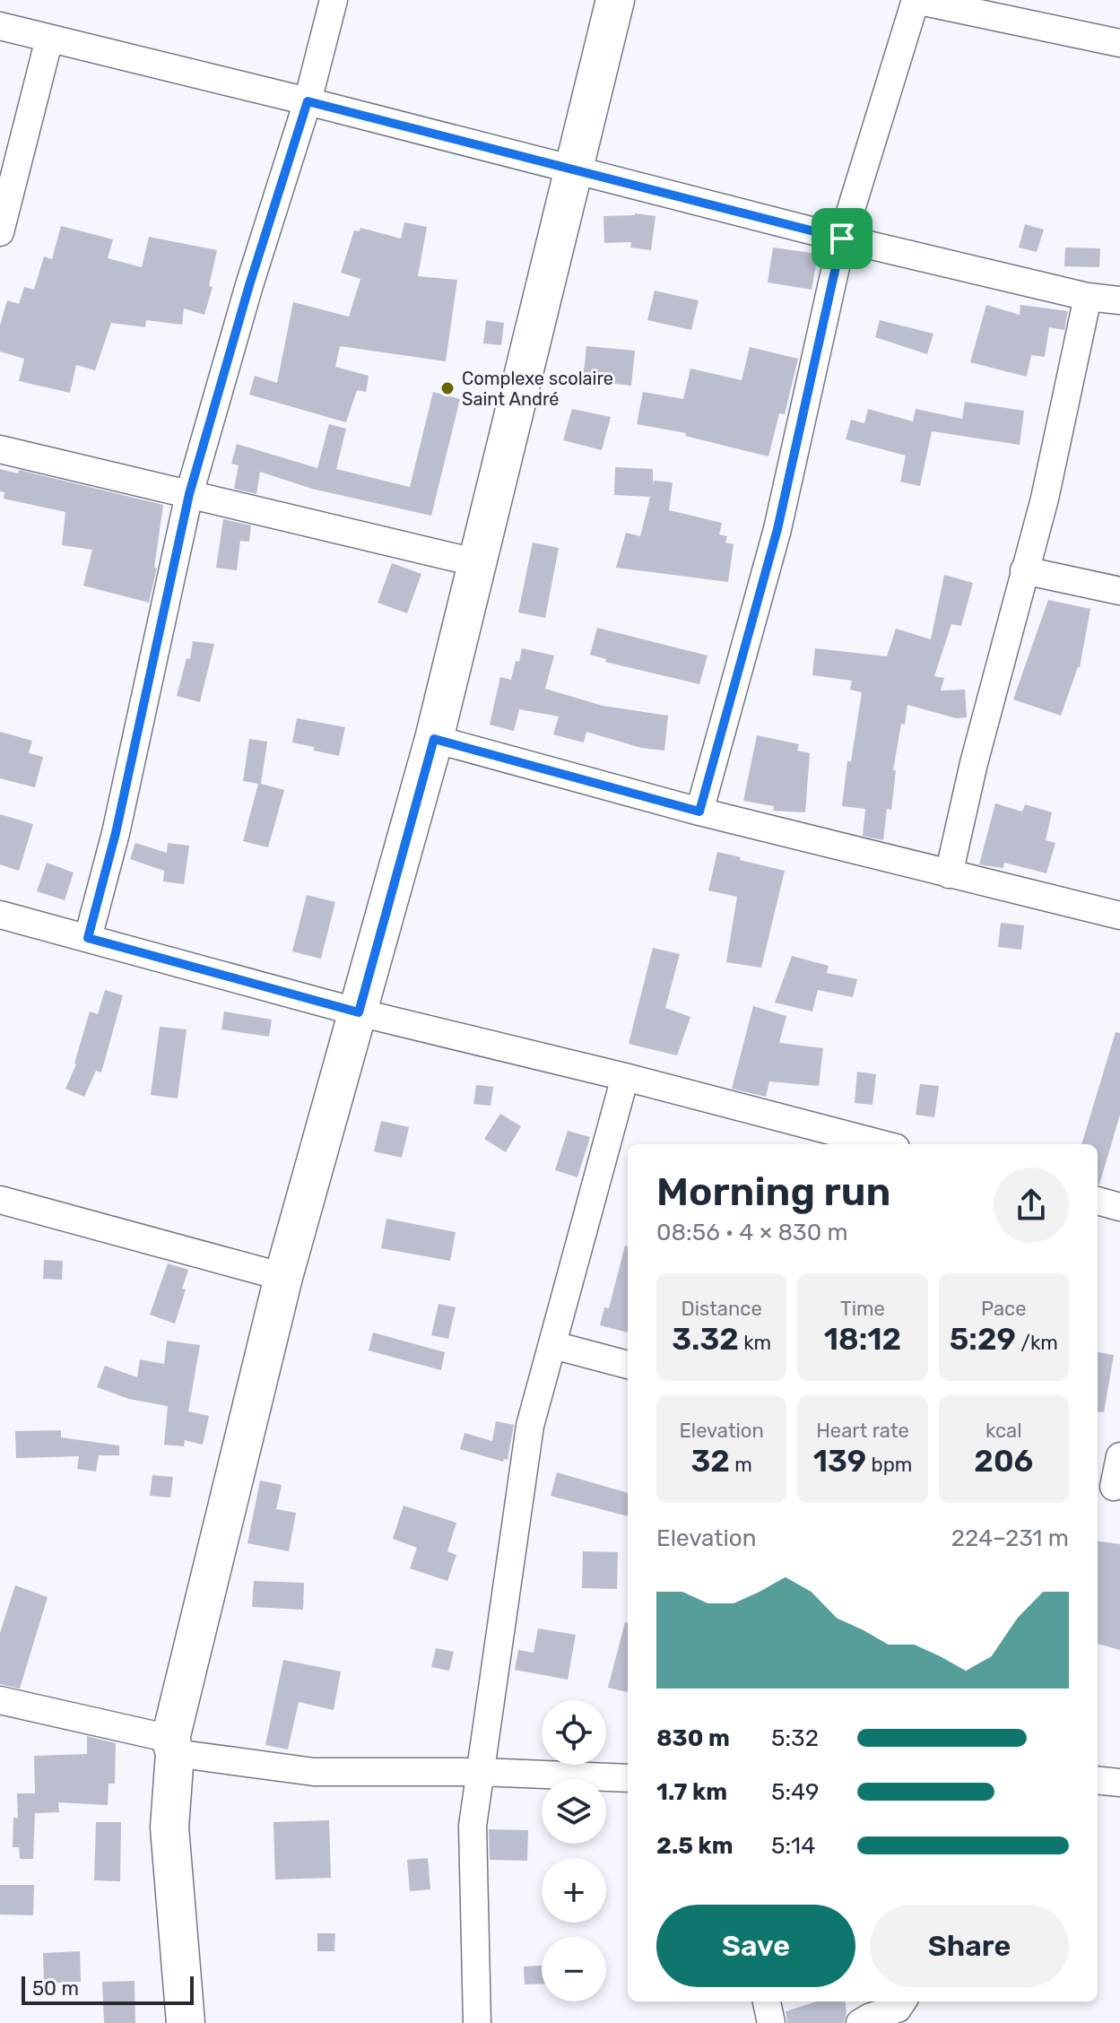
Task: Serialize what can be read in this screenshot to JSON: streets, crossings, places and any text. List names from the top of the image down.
{
  "places": ["Complexe scolaire Saint André"],
  "scale_bar": "50 m",
  "page": {
    "heading": ["Morning run", "08:56 · 4 × 830 m"],
    "stats": [
      ["Distance", "3.32 km"],
      ["Time", "18:12"],
      ["Pace", "5:29 /km"],
      ["Elevation", "32 m"],
      ["Heart rate", "139 bpm"],
      ["kcal", "206"]
    ],
    "chart": ["Elevation", "224–231 m"],
    "map_buttons": ["+", "−"],
    "list": [
      {
        "name": "830 m",
        "note": "5:32"
      },
      {
        "name": "1.7 km",
        "note": "5:49"
      },
      {
        "name": "2.5 km",
        "note": "5:14"
      }
    ],
    "buttons": ["Save", "Share"],
    "scale": "50 m"
  }
}
